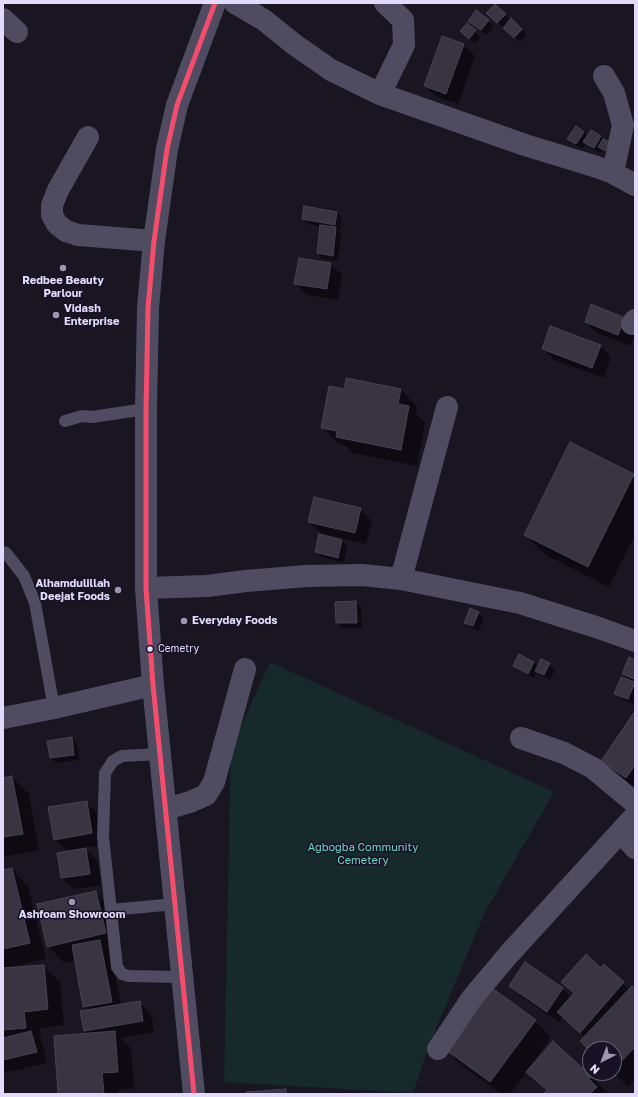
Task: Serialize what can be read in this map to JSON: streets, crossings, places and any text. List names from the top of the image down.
{
  "parks": ["Agbogba Community Cemetery"],
  "places": [
    "Redbee Beauty Parlour",
    "Vidash Enterprise",
    "Alhamdulillah Deejat Foods",
    "Everyday Foods",
    "Cemetry",
    "Ashfoam Showroom"
  ],
  "north": "bottom left"
}
